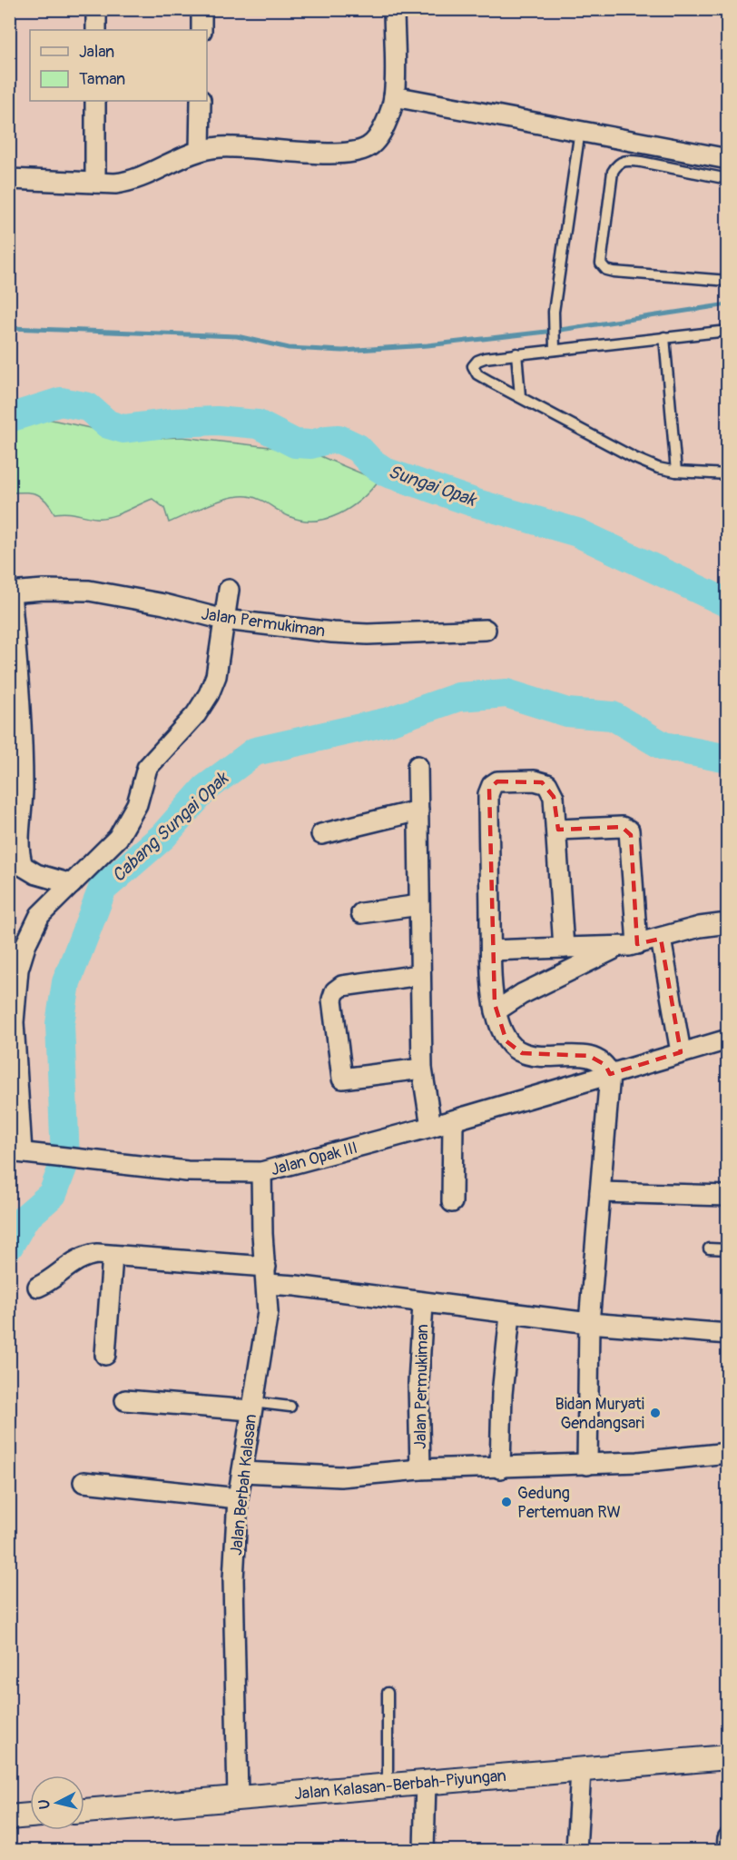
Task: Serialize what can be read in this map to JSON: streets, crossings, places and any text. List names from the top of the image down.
{
  "streets": {
    "street": [
      "Jalan Permukiman",
      "Jalan Opak III",
      "Jalan Berbah Kalasan",
      "Jalan Kalasan-Berbah-Piyungan"
    ]
  },
  "crossings": [
    ["Jalan Opak III", "Jalan Berbah Kalasan"],
    ["Jalan Berbah Kalasan", "Jalan Kalasan-Berbah-Piyungan"]
  ],
  "water": ["Sungai Opak", "Cabang Sungai Opak"],
  "places": ["Bidan Muryati Gendangsari", "Gedung Pertemuan RW"],
  "legend": ["Jalan", "Taman"],
  "north": "left"
}
